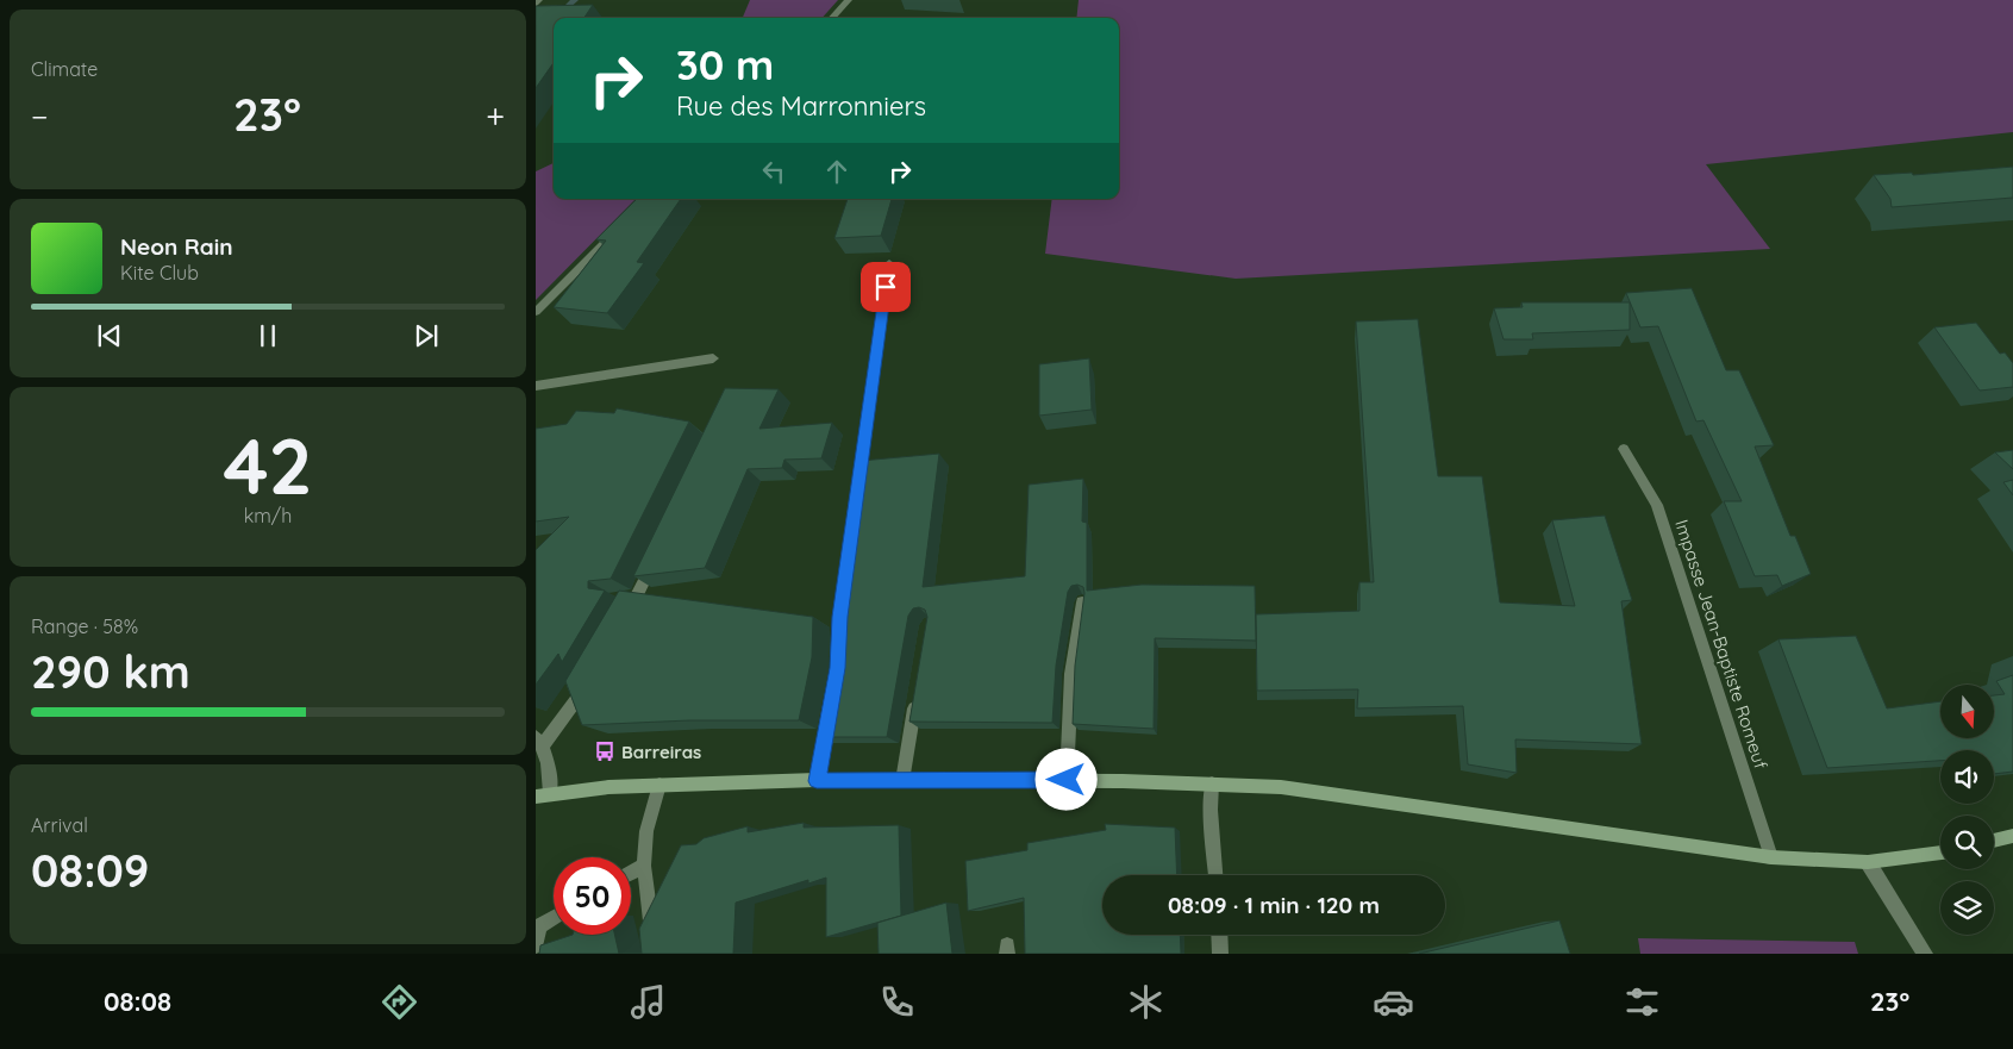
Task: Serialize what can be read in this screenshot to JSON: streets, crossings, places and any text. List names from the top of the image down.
{
  "streets": {
    "street": ["Impasse Jean-Baptiste Romeuf"]
  },
  "places": {
    "bus stop": ["Barreiras"]
  },
  "north": "bottom",
  "page": {
    "tile": [
      "Climate",
      ["42", "km/h"],
      ["Range · 58%", "290 km"],
      ["Arrival", "08:09"]
    ],
    "turn": ["30 m", "Rue des Marronniers"],
    "heat": ["−", "23°", "+"],
    "song": ["Neon Rain", "Kite Club"],
    "limit": "50",
    "trip": "08:09 · 1 min · 120 m",
    "tabs": ["08:08", "23°"]
  }
}
